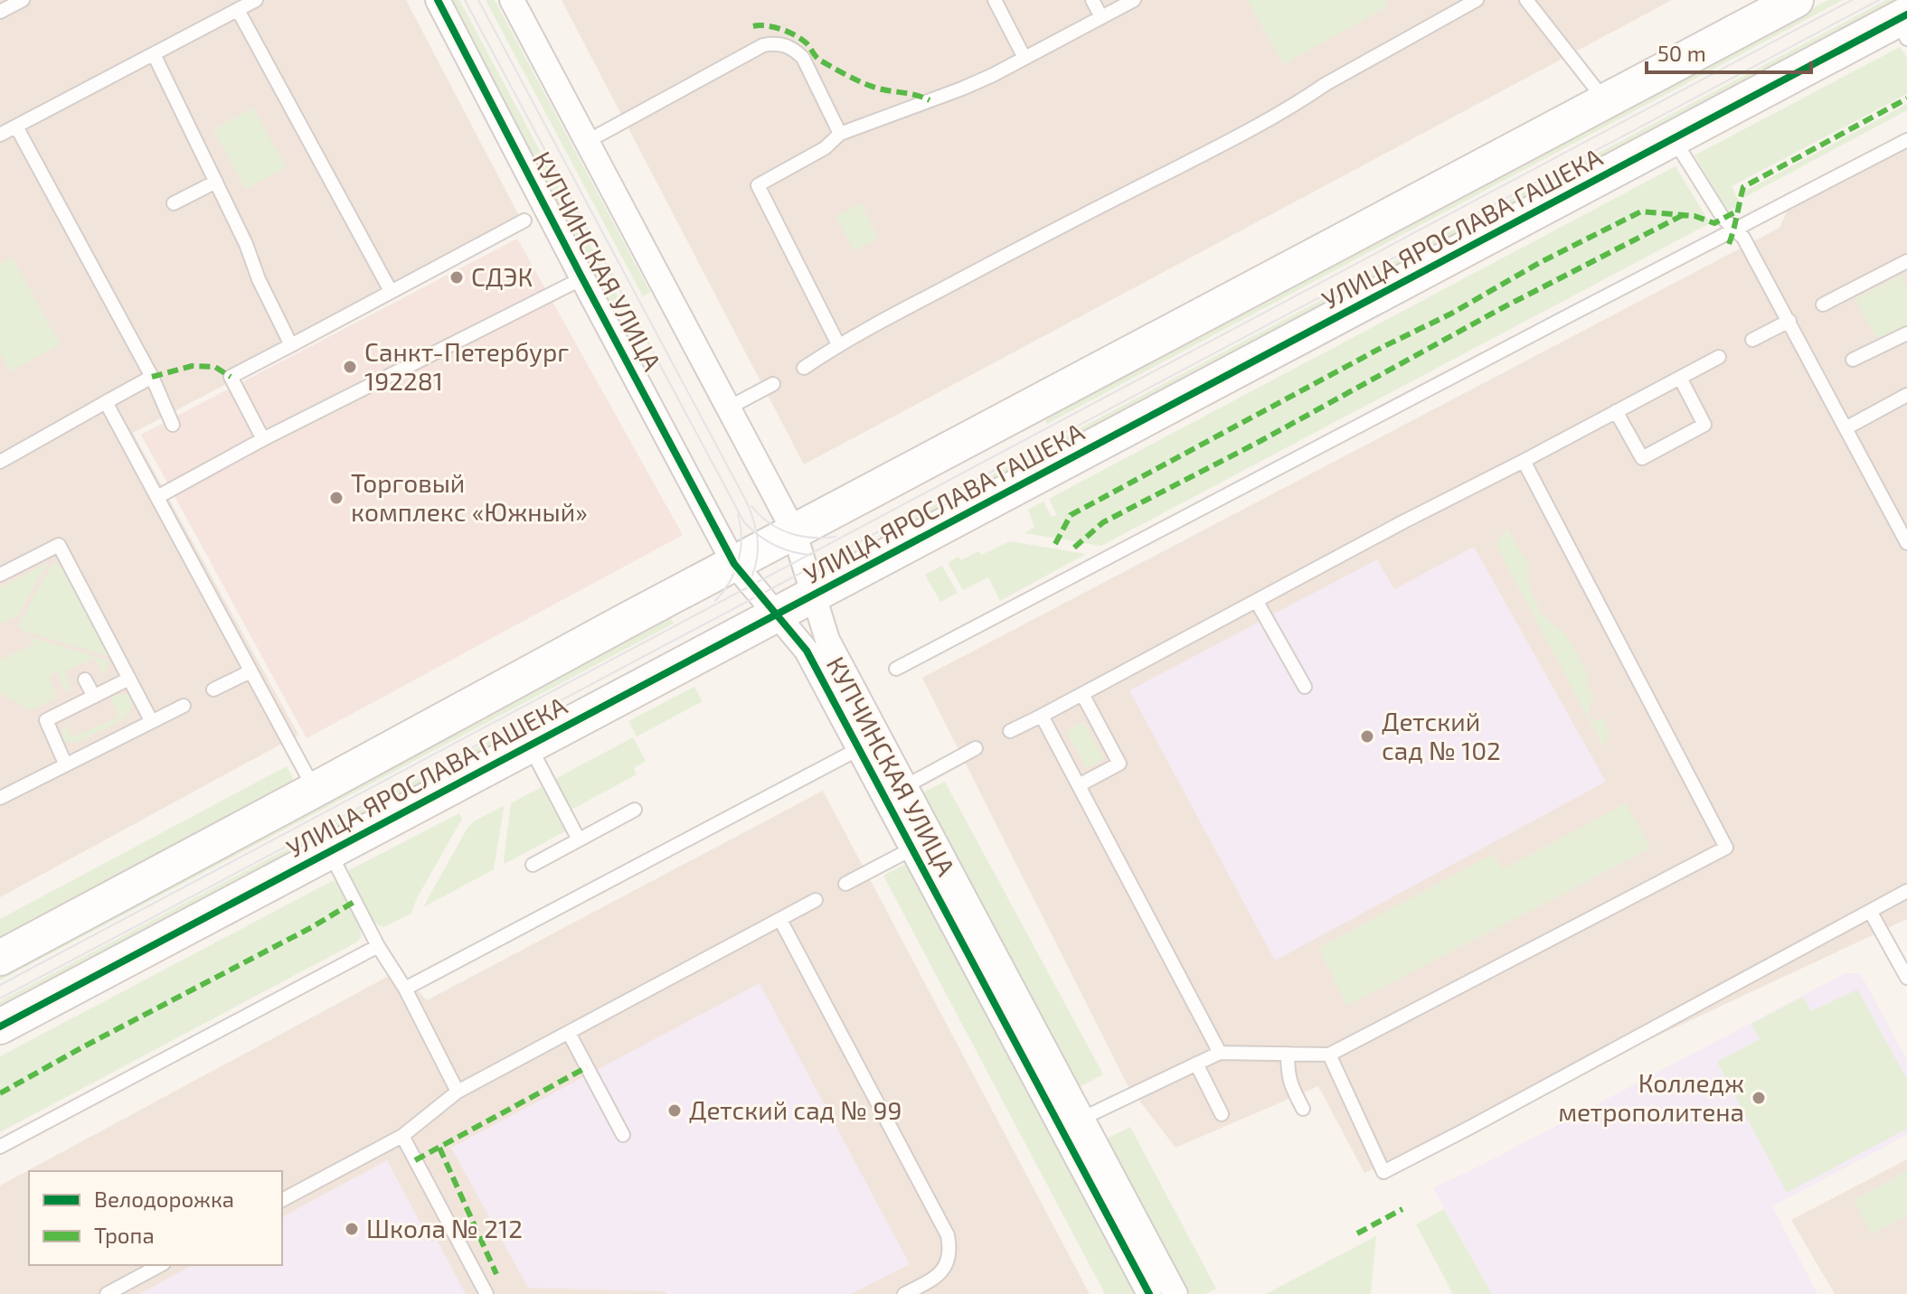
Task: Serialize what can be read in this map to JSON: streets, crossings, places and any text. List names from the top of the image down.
{
  "streets": {
    "street": ["УЛИЦА ЯРОСЛАВА ГАШЕКА", "КУПЧИНСКАЯ УЛИЦА"]
  },
  "crossings": [
    ["УЛИЦА ЯРОСЛАВА ГАШЕКА", "КУПЧИНСКАЯ УЛИЦА"]
  ],
  "places": [
    "СДЭК",
    "Санкт-Петербург 192281",
    "Торговый комплекс «Южный»",
    "Детский сад № 102",
    "Колледж метрополитена",
    "Детский сад № 99",
    "Школа № 212"
  ],
  "legend": ["Велодорожка", "Тропа"],
  "scale_bar": "50 m"
}
